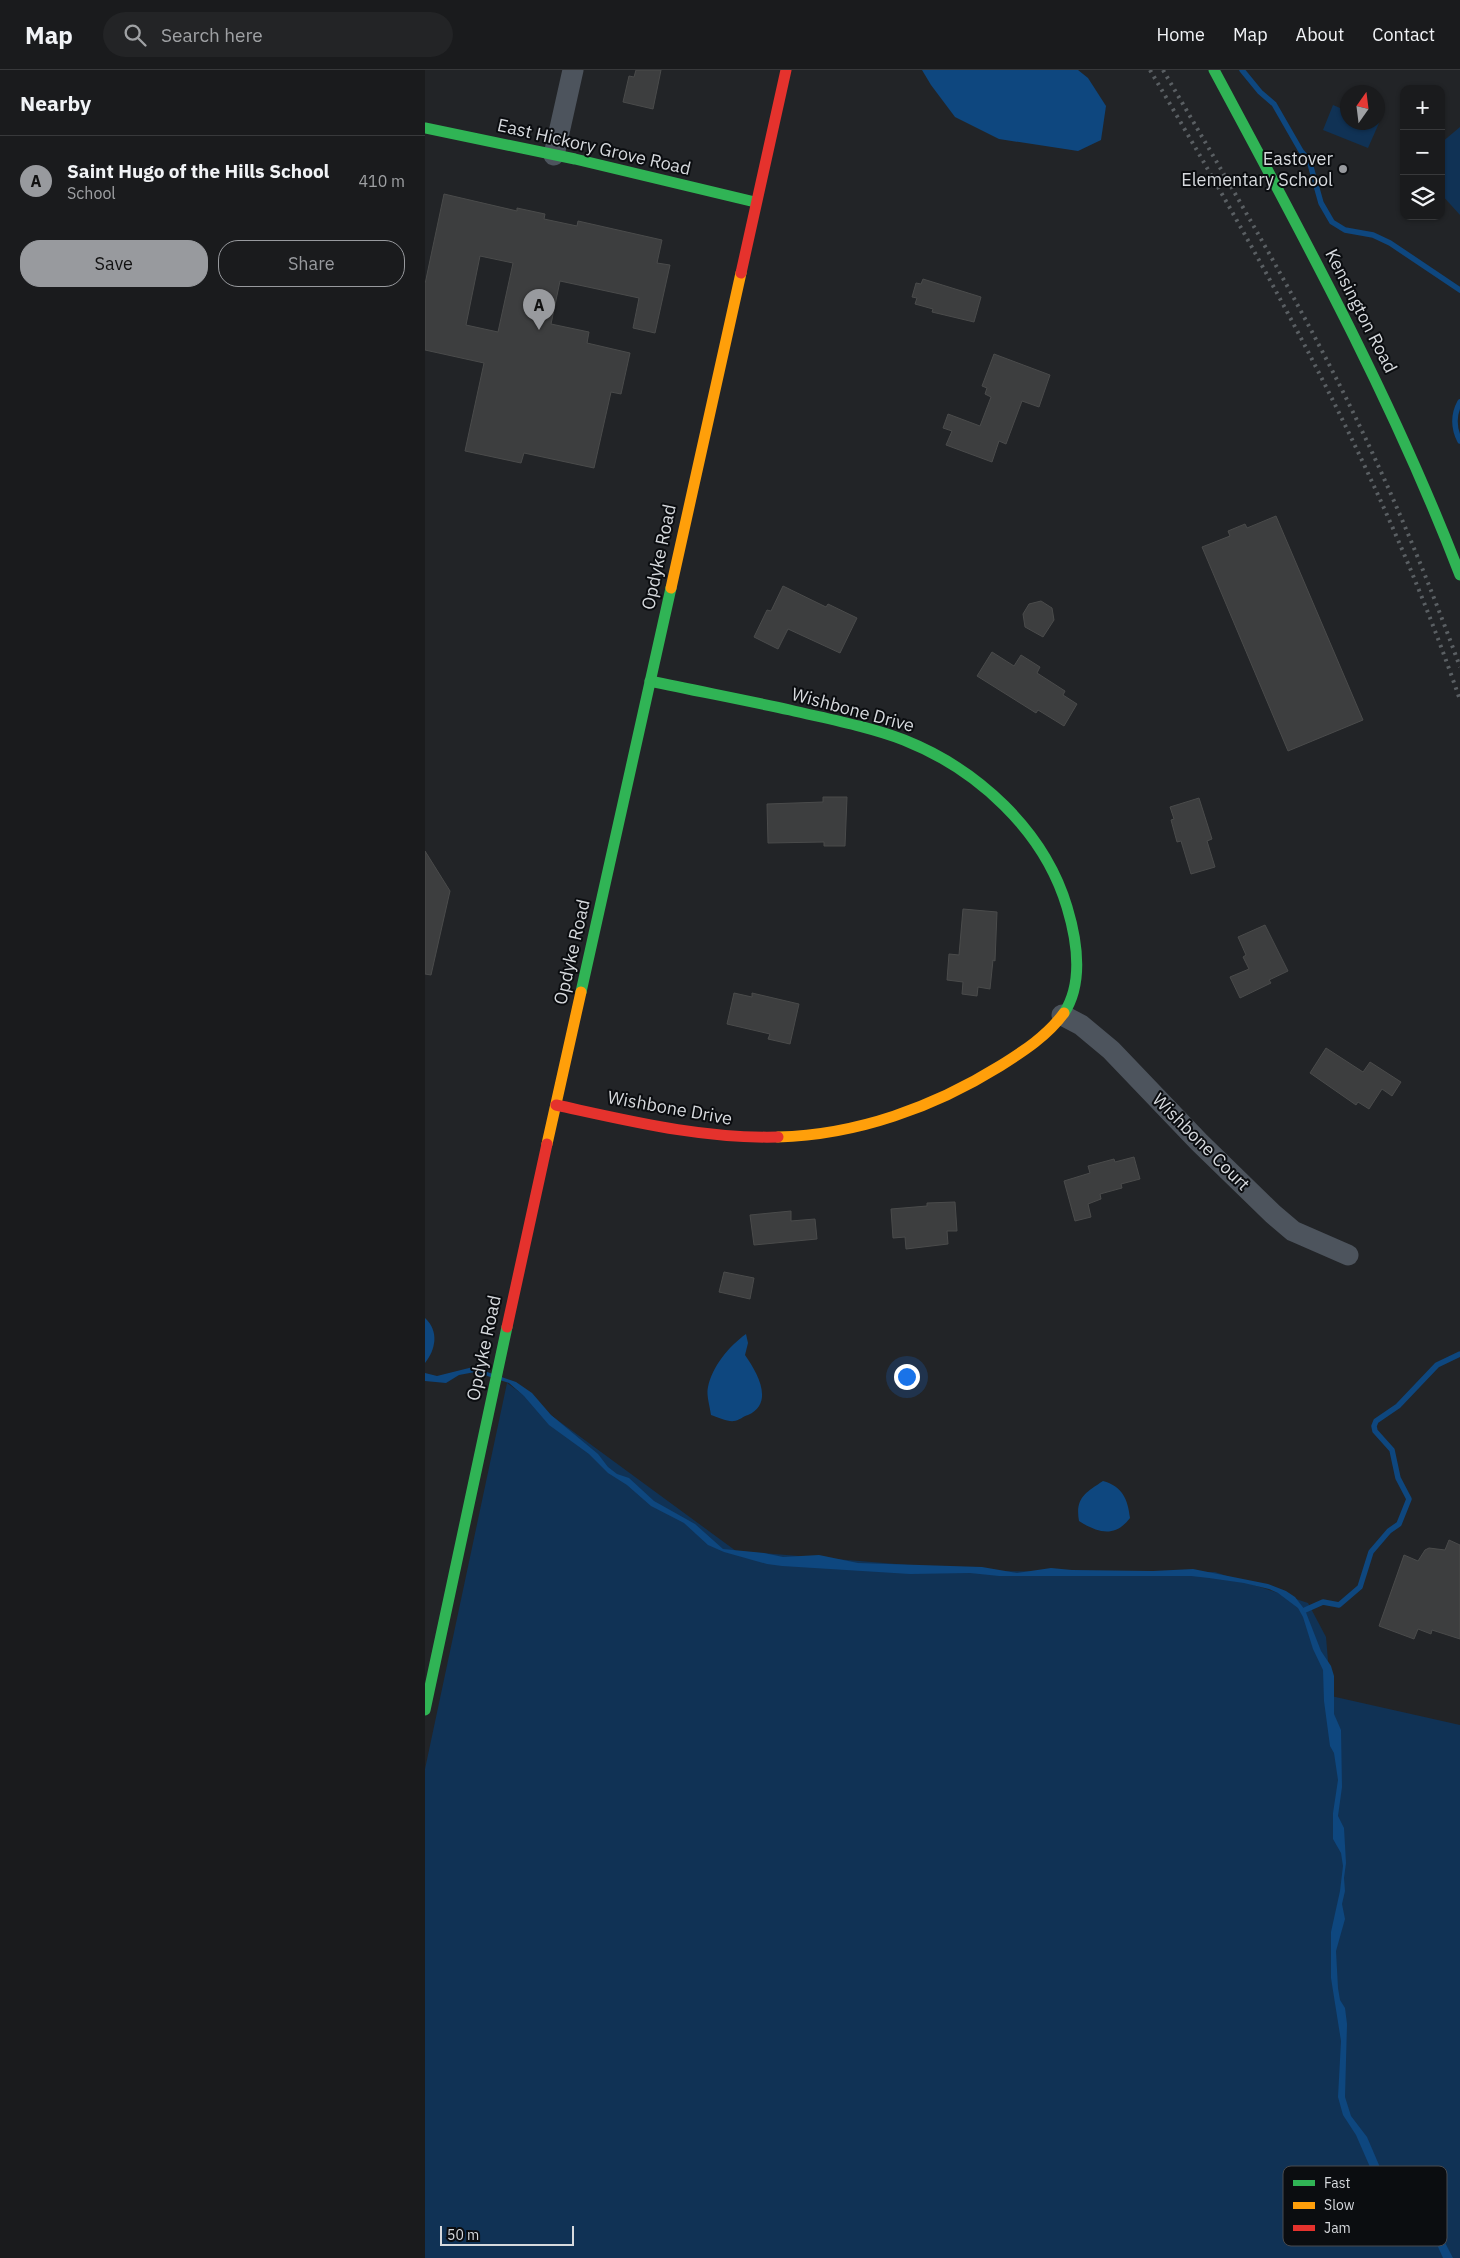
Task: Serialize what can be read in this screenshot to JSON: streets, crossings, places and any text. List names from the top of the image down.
{
  "streets": {
    "street": [
      "East Hickory Grove Road",
      "Kensington Road",
      "Opdyke Road",
      "Wishbone Drive",
      "Wishbone Court"
    ]
  },
  "crossings": [
    ["East Hickory Grove Road", "Opdyke Road"],
    ["Opdyke Road", "Wishbone Drive"],
    ["Wishbone Drive", "Wishbone Court"]
  ],
  "places": ["Eastover Elementary School"],
  "legend": ["Fast", "Slow", "Jam"],
  "scale_bar": "50 m",
  "north": "top",
  "page": {
    "header": "Map",
    "search": "Search here",
    "nav": [
      "Home",
      "Map",
      "About",
      "Contact"
    ],
    "heading": "Nearby",
    "map_buttons": ["+", "−"],
    "list": [
      {
        "mark": "A",
        "name": "Saint Hugo of the Hills School",
        "note": "School",
        "value": "410 m"
      }
    ],
    "buttons": ["Save", "Share"],
    "pins": "A",
    "scale": "50 m"
  }
}
